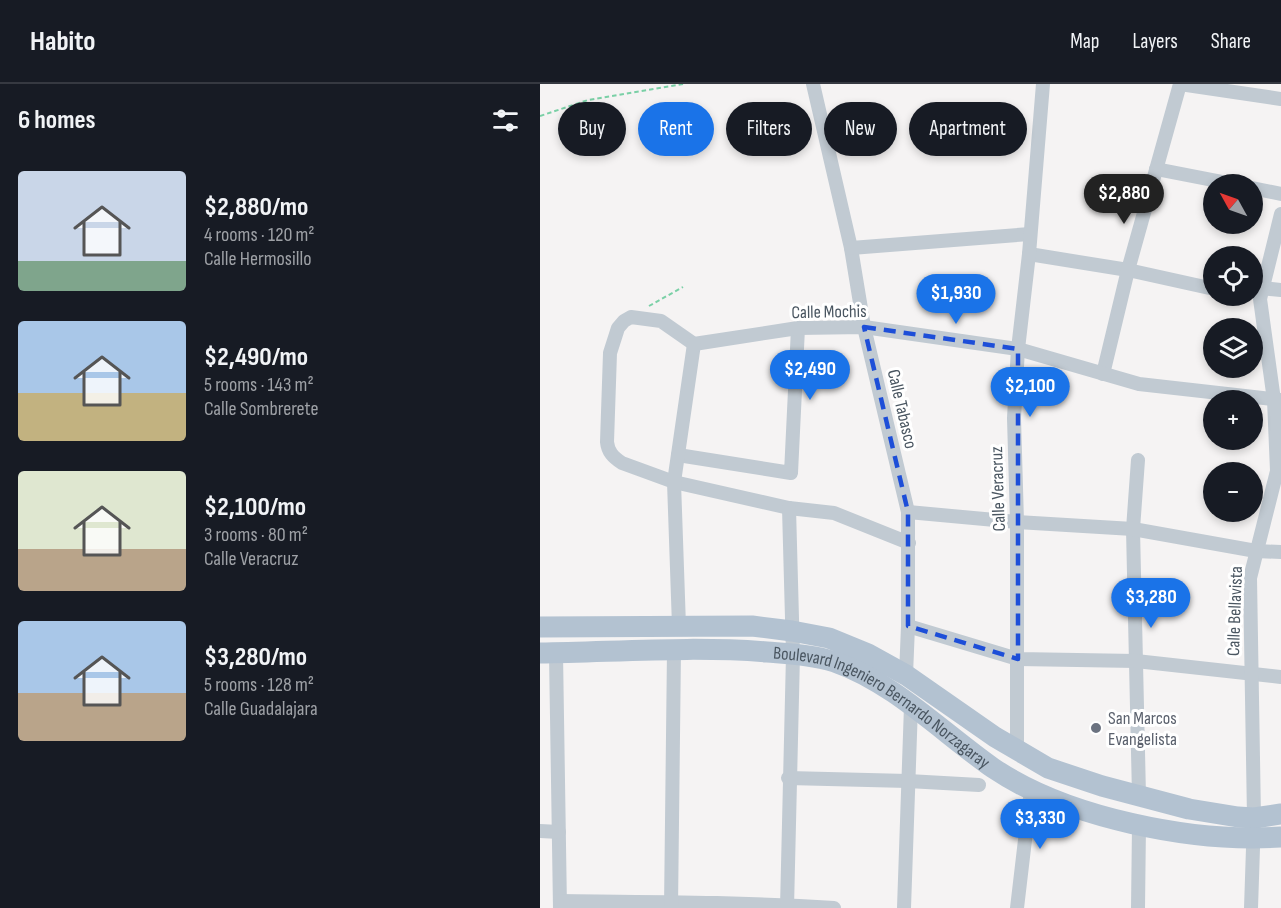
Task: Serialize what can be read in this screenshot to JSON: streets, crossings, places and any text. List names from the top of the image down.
{
  "streets": {
    "main road": ["Boulevard Ingeniero Bernardo Norzagaray"],
    "street": [
      "Calle Mochis",
      "Calle Tabasco",
      "Calle Veracruz",
      "Calle Bellavista"
    ]
  },
  "crossings": [
    ["Calle Mochis", "Calle Tabasco"],
    ["Calle Mochis", "Calle Veracruz"],
    ["Calle Mochis", "Calle Bellavista"],
    ["Calle Tabasco", "Boulevard Ingeniero Bernardo Norzagaray"],
    ["Calle Veracruz", "Boulevard Ingeniero Bernardo Norzagaray"],
    ["Calle Bellavista", "Boulevard Ingeniero Bernardo Norzagaray"]
  ],
  "places": ["San Marcos Evangelista"],
  "north": "top left",
  "page": {
    "header": "Habito",
    "nav": ["Map", "Layers", "Share"],
    "heading": "6 homes",
    "chip": [
      "Buy",
      "Rent",
      "Filters",
      "New",
      "Apartment"
    ],
    "list": [
      {
        "name": "$2,880/mo",
        "note": "4 rooms · 120 m² · Calle Hermosillo"
      },
      {
        "name": "$2,490/mo",
        "note": "5 rooms · 143 m² · Calle Sombrerete"
      },
      {
        "name": "$2,100/mo",
        "note": "3 rooms · 80 m² · Calle Veracruz"
      },
      {
        "name": "$3,280/mo",
        "note": "5 rooms · 128 m² · Calle Guadalajara"
      }
    ],
    "map_buttons": ["+", "−"],
    "price": [
      "$2,880",
      "$1,930",
      "$2,490",
      "$2,100",
      "$3,280",
      "$3,330"
    ]
  }
}
